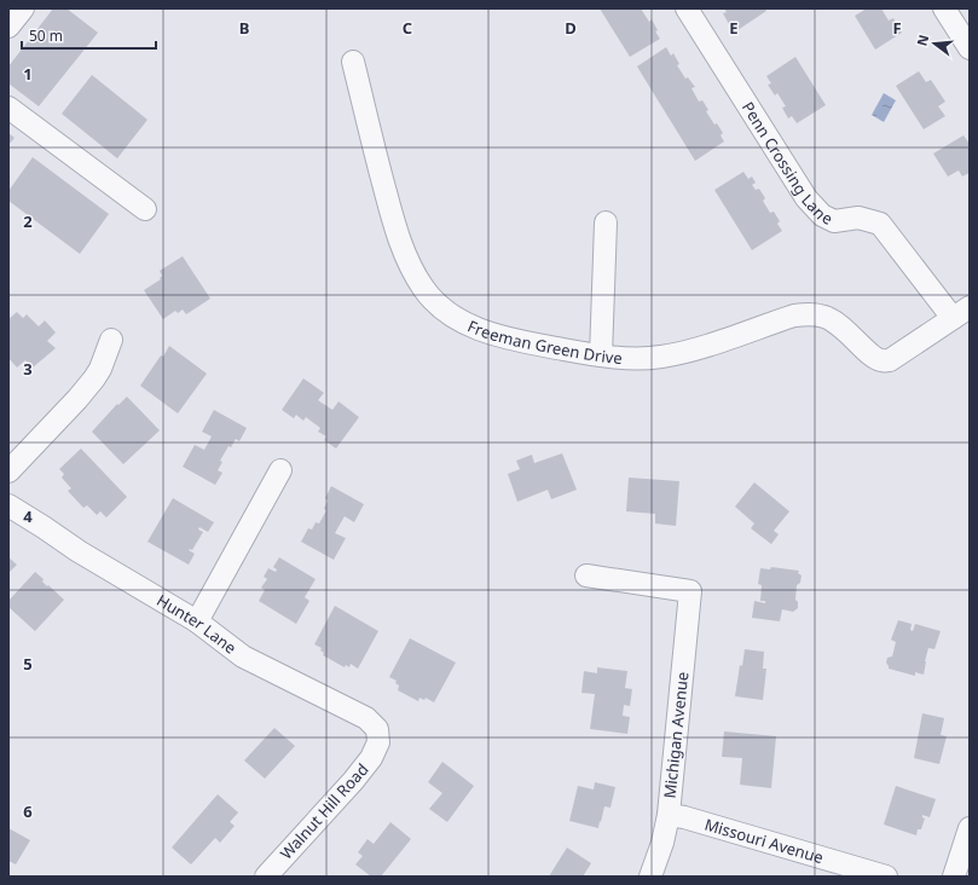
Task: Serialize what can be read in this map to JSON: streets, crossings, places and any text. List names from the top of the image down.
{
  "streets": {
    "street": [
      "Penn Crossing Lane",
      "Freeman Green Drive",
      "Hunter Lane",
      "Michigan Avenue",
      "Walnut Hill Road",
      "Missouri Avenue"
    ]
  },
  "crossings": [
    ["Penn Crossing Lane", "Freeman Green Drive"],
    ["Hunter Lane", "Walnut Hill Road"],
    ["Michigan Avenue", "Missouri Avenue"]
  ],
  "scale_bar": "50 m",
  "north": "left",
  "grid": {
    "columns": [
      "B",
      "C",
      "D",
      "E",
      "F"
    ],
    "rows": [
      "1",
      "2",
      "3",
      "4",
      "5",
      "6"
    ]
  }
}
